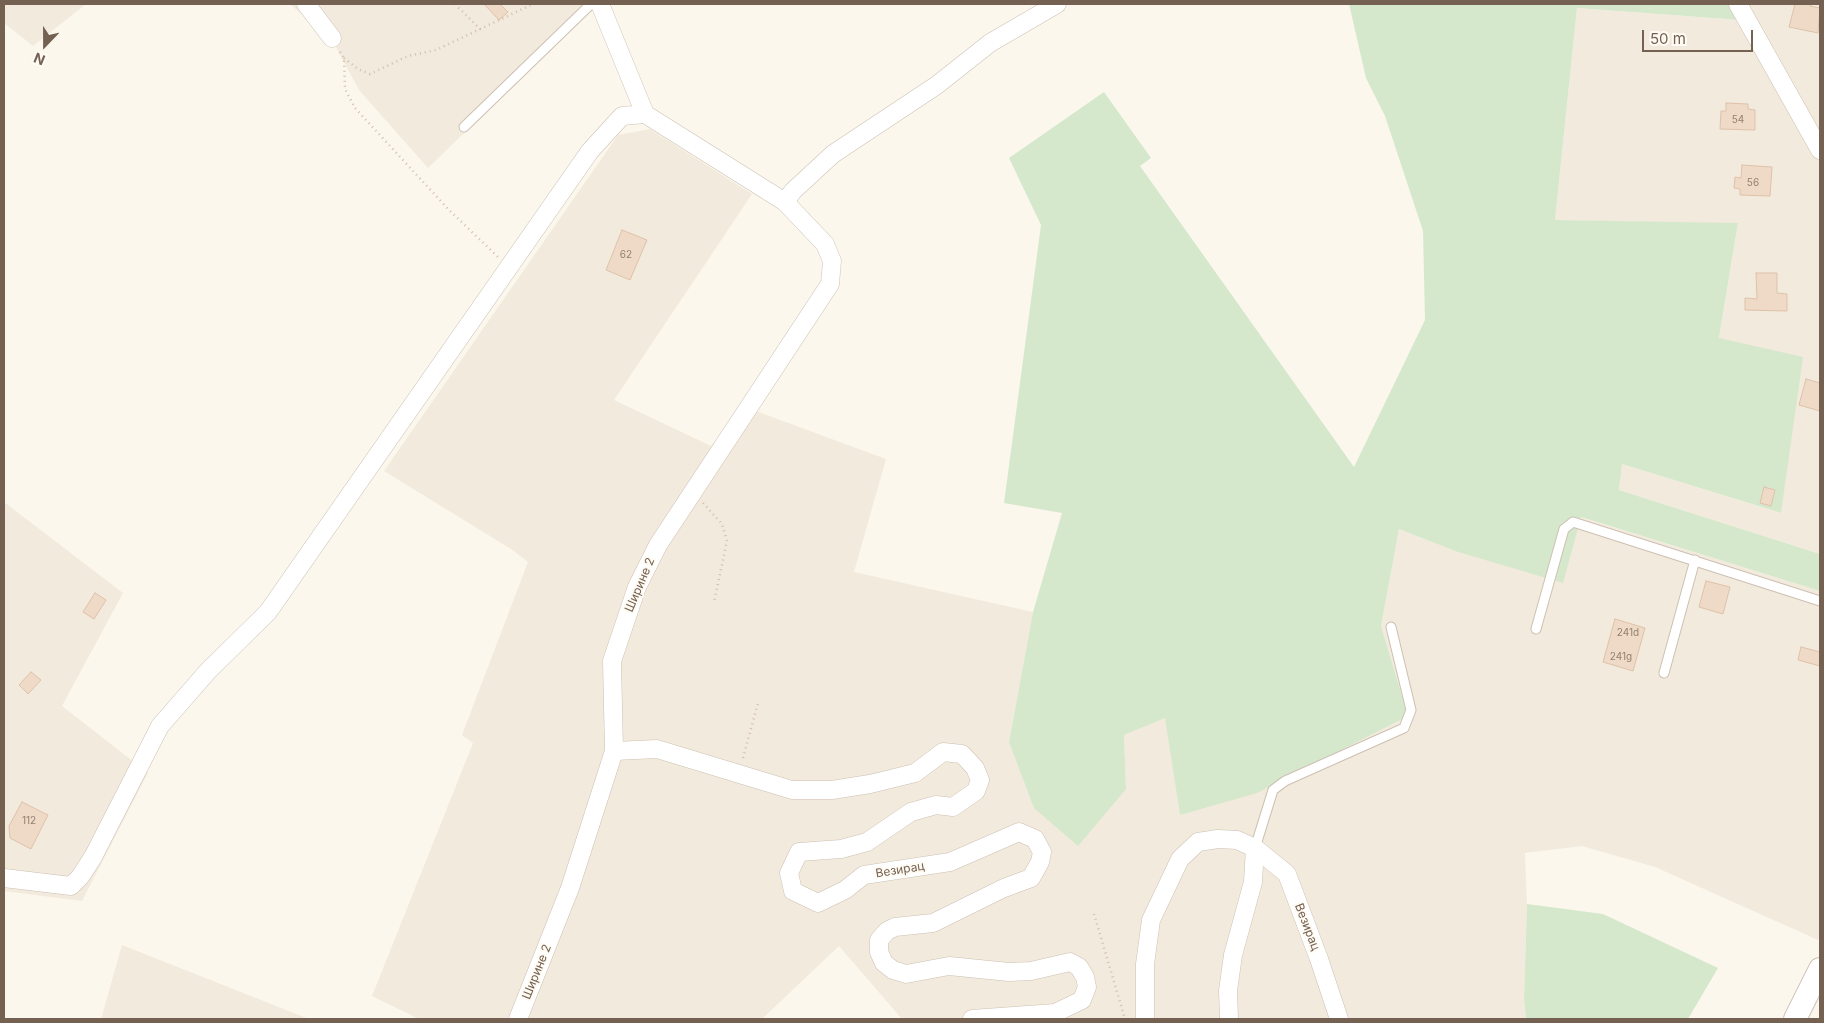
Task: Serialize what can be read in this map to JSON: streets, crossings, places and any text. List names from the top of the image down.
{
  "streets": {
    "street": ["Ширине 2", "Везирац"]
  },
  "crossings": [
    ["Ширине 2", "Везирац"]
  ],
  "house_numbers": [
    "54",
    "56",
    "62",
    "241d",
    "241g",
    "112"
  ],
  "scale_bar": "50 m",
  "north": "bottom"
}
